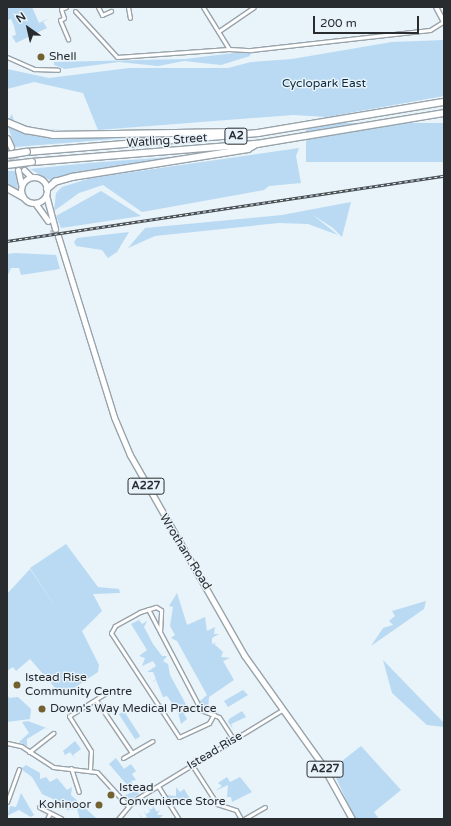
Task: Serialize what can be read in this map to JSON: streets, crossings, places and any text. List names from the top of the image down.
{
  "streets": {
    "highway": ["A2", "Watling Street"],
    "main road": ["A227", "Wrotham Road"],
    "street": ["Istead Rise"]
  },
  "crossings": [
    ["Wrotham Road", "Istead Rise"]
  ],
  "parks": ["Cyclopark East"],
  "places": [
    "Shell",
    "Istead Rise Community Centre",
    "Down's Way Medical Practice",
    "Istead Convenience Store",
    "Kohinoor"
  ],
  "scale_bar": "200 m",
  "north": "top left"
}
